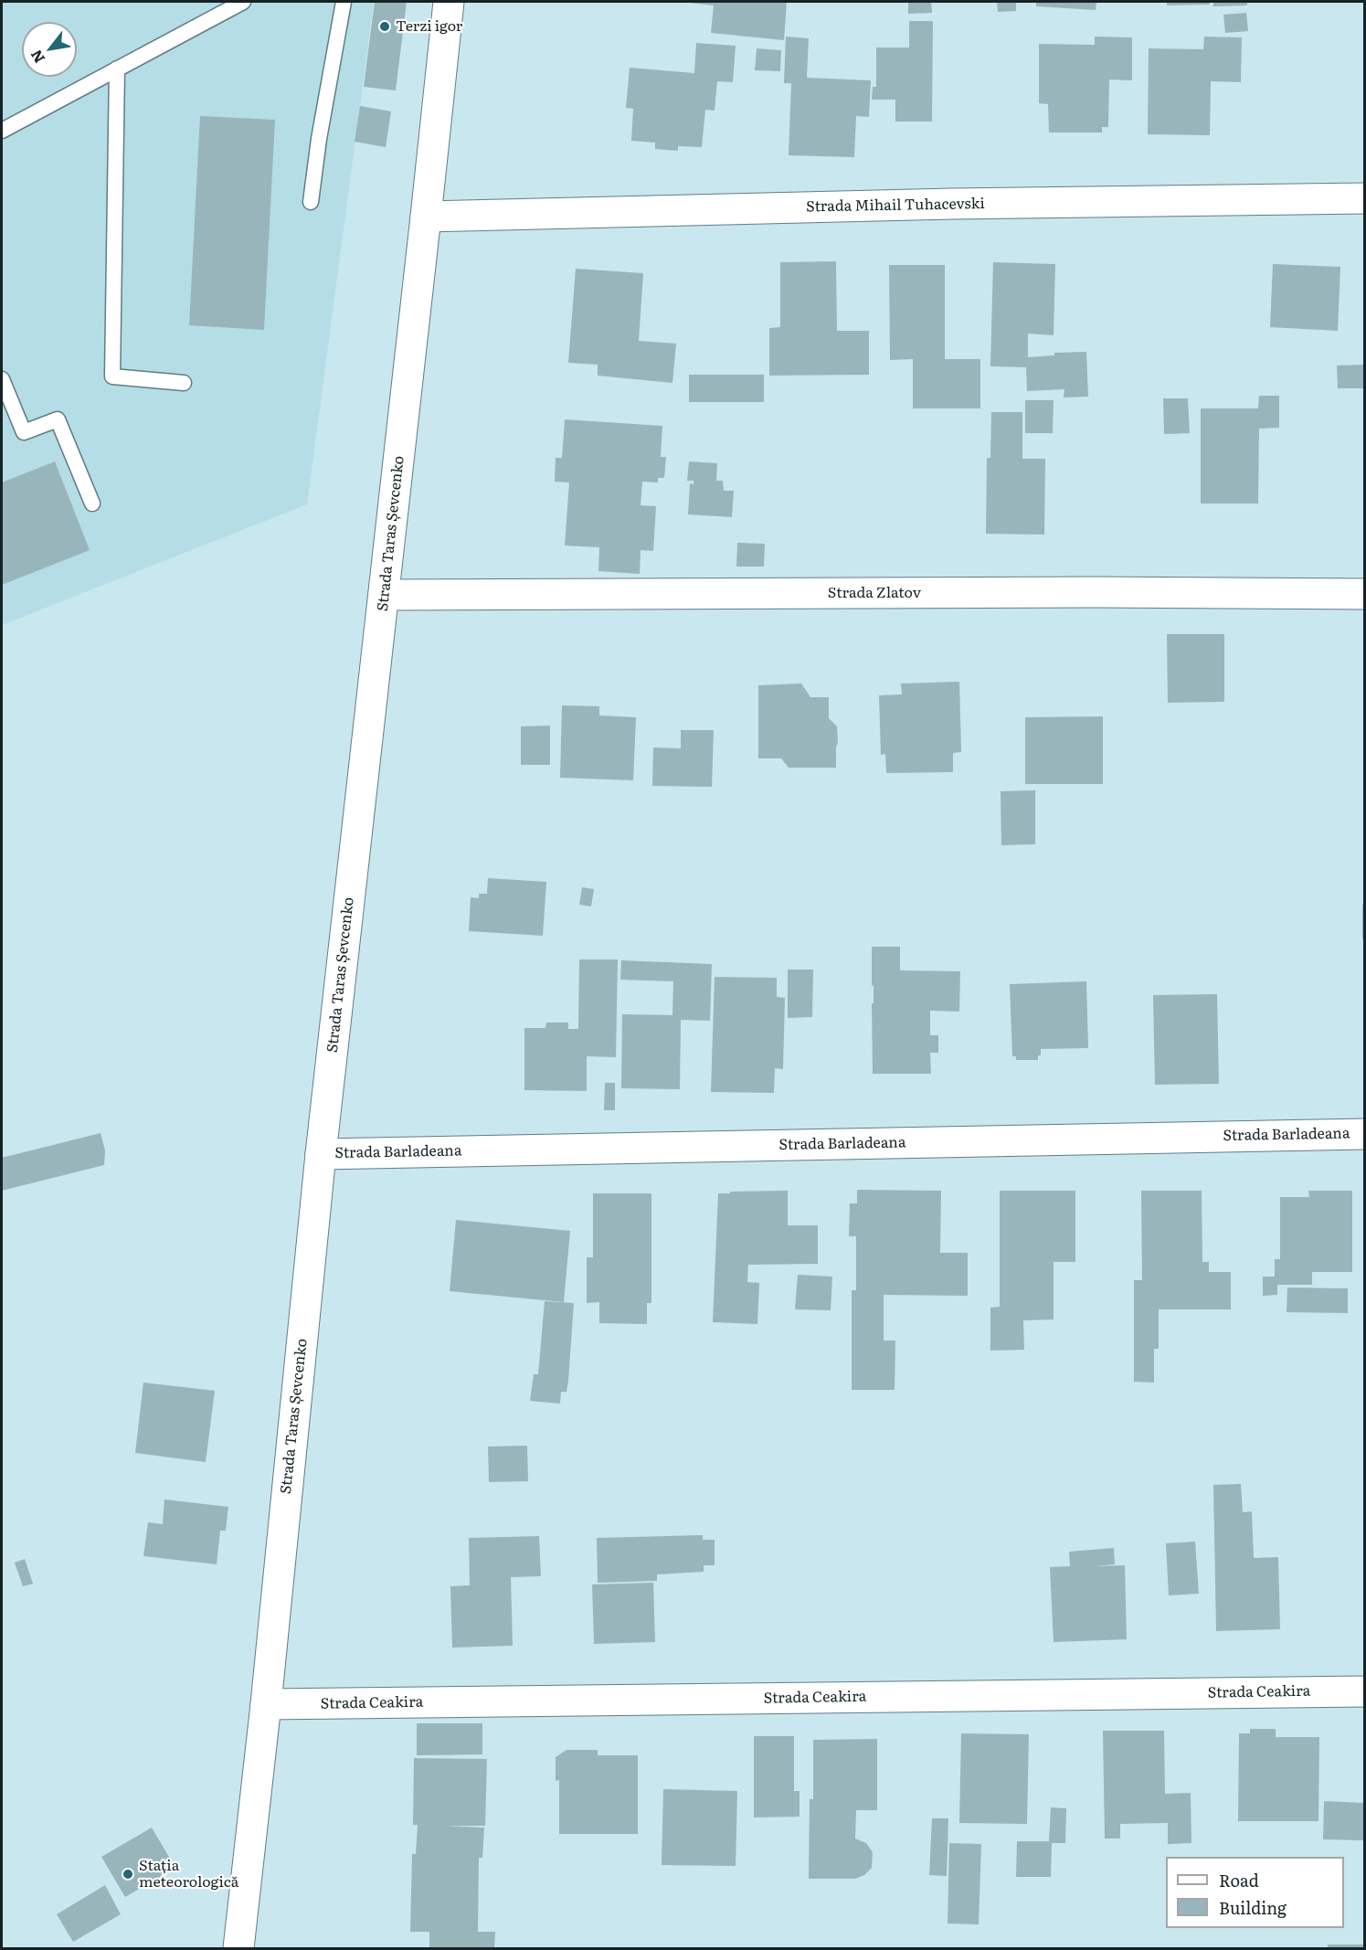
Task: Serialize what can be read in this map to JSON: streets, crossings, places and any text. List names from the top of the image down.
{
  "streets": {
    "street": [
      "Strada Mihail Tuhacevski",
      "Strada Taras Șevcenko",
      "Strada Zlatov",
      "Strada Barladeana",
      "Strada Ceakira"
    ]
  },
  "crossings": [
    ["Strada Mihail Tuhacevski", "Strada Taras Șevcenko"],
    ["Strada Taras Șevcenko", "Strada Zlatov"],
    ["Strada Taras Șevcenko", "Strada Barladeana"],
    ["Strada Taras Șevcenko", "Strada Ceakira"]
  ],
  "places": ["Terzi igor", "Stația meteorologică"],
  "legend": ["Road", "Building"],
  "north": "bottom left"
}
